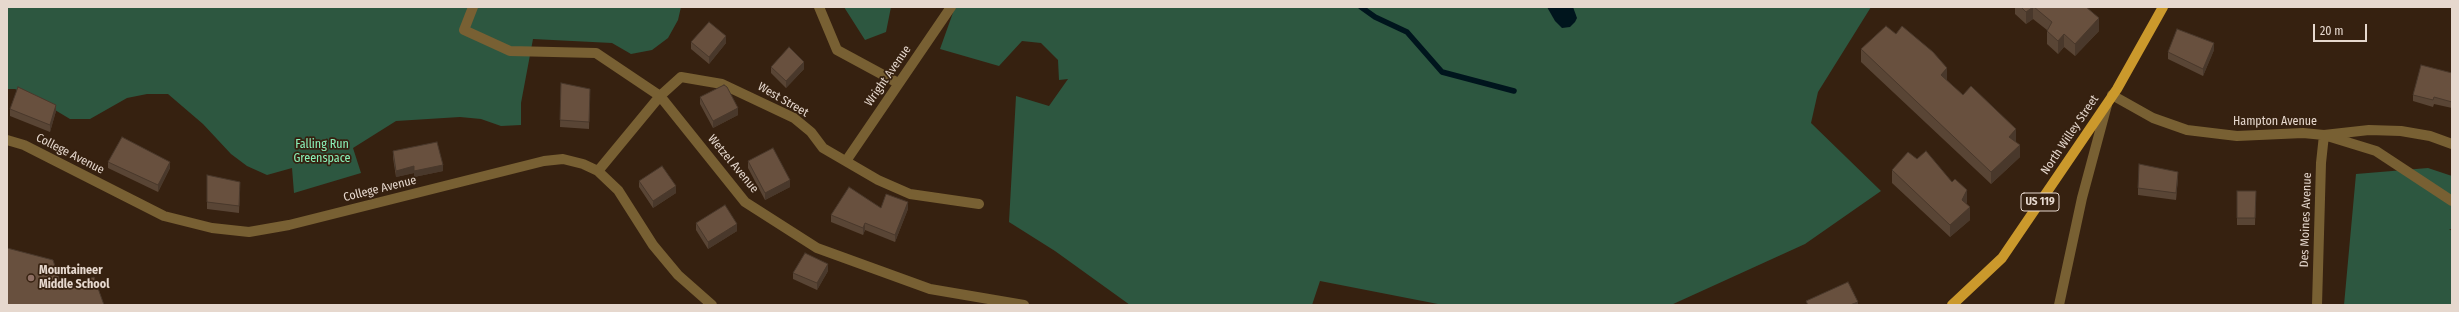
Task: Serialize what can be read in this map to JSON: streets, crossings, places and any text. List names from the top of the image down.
{
  "streets": {
    "main road": ["North Willey Street", "US 119"],
    "street": [
      "Wright Avenue",
      "West Street",
      "Hampton Avenue",
      "College Avenue",
      "Wetzel Avenue",
      "Des Moines Avenue"
    ]
  },
  "crossings": [
    ["Wright Avenue", "West Street"],
    ["West Street", "College Avenue"],
    ["West Street", "Wetzel Avenue"],
    ["Hampton Avenue", "North Willey Street"],
    ["Hampton Avenue", "US 119"],
    ["Hampton Avenue", "Des Moines Avenue"],
    ["North Willey Street", "US 119"]
  ],
  "parks": ["Falling Run Greenspace"],
  "places": ["Mountaineer Middle School"],
  "scale_bar": "20 m"
}
